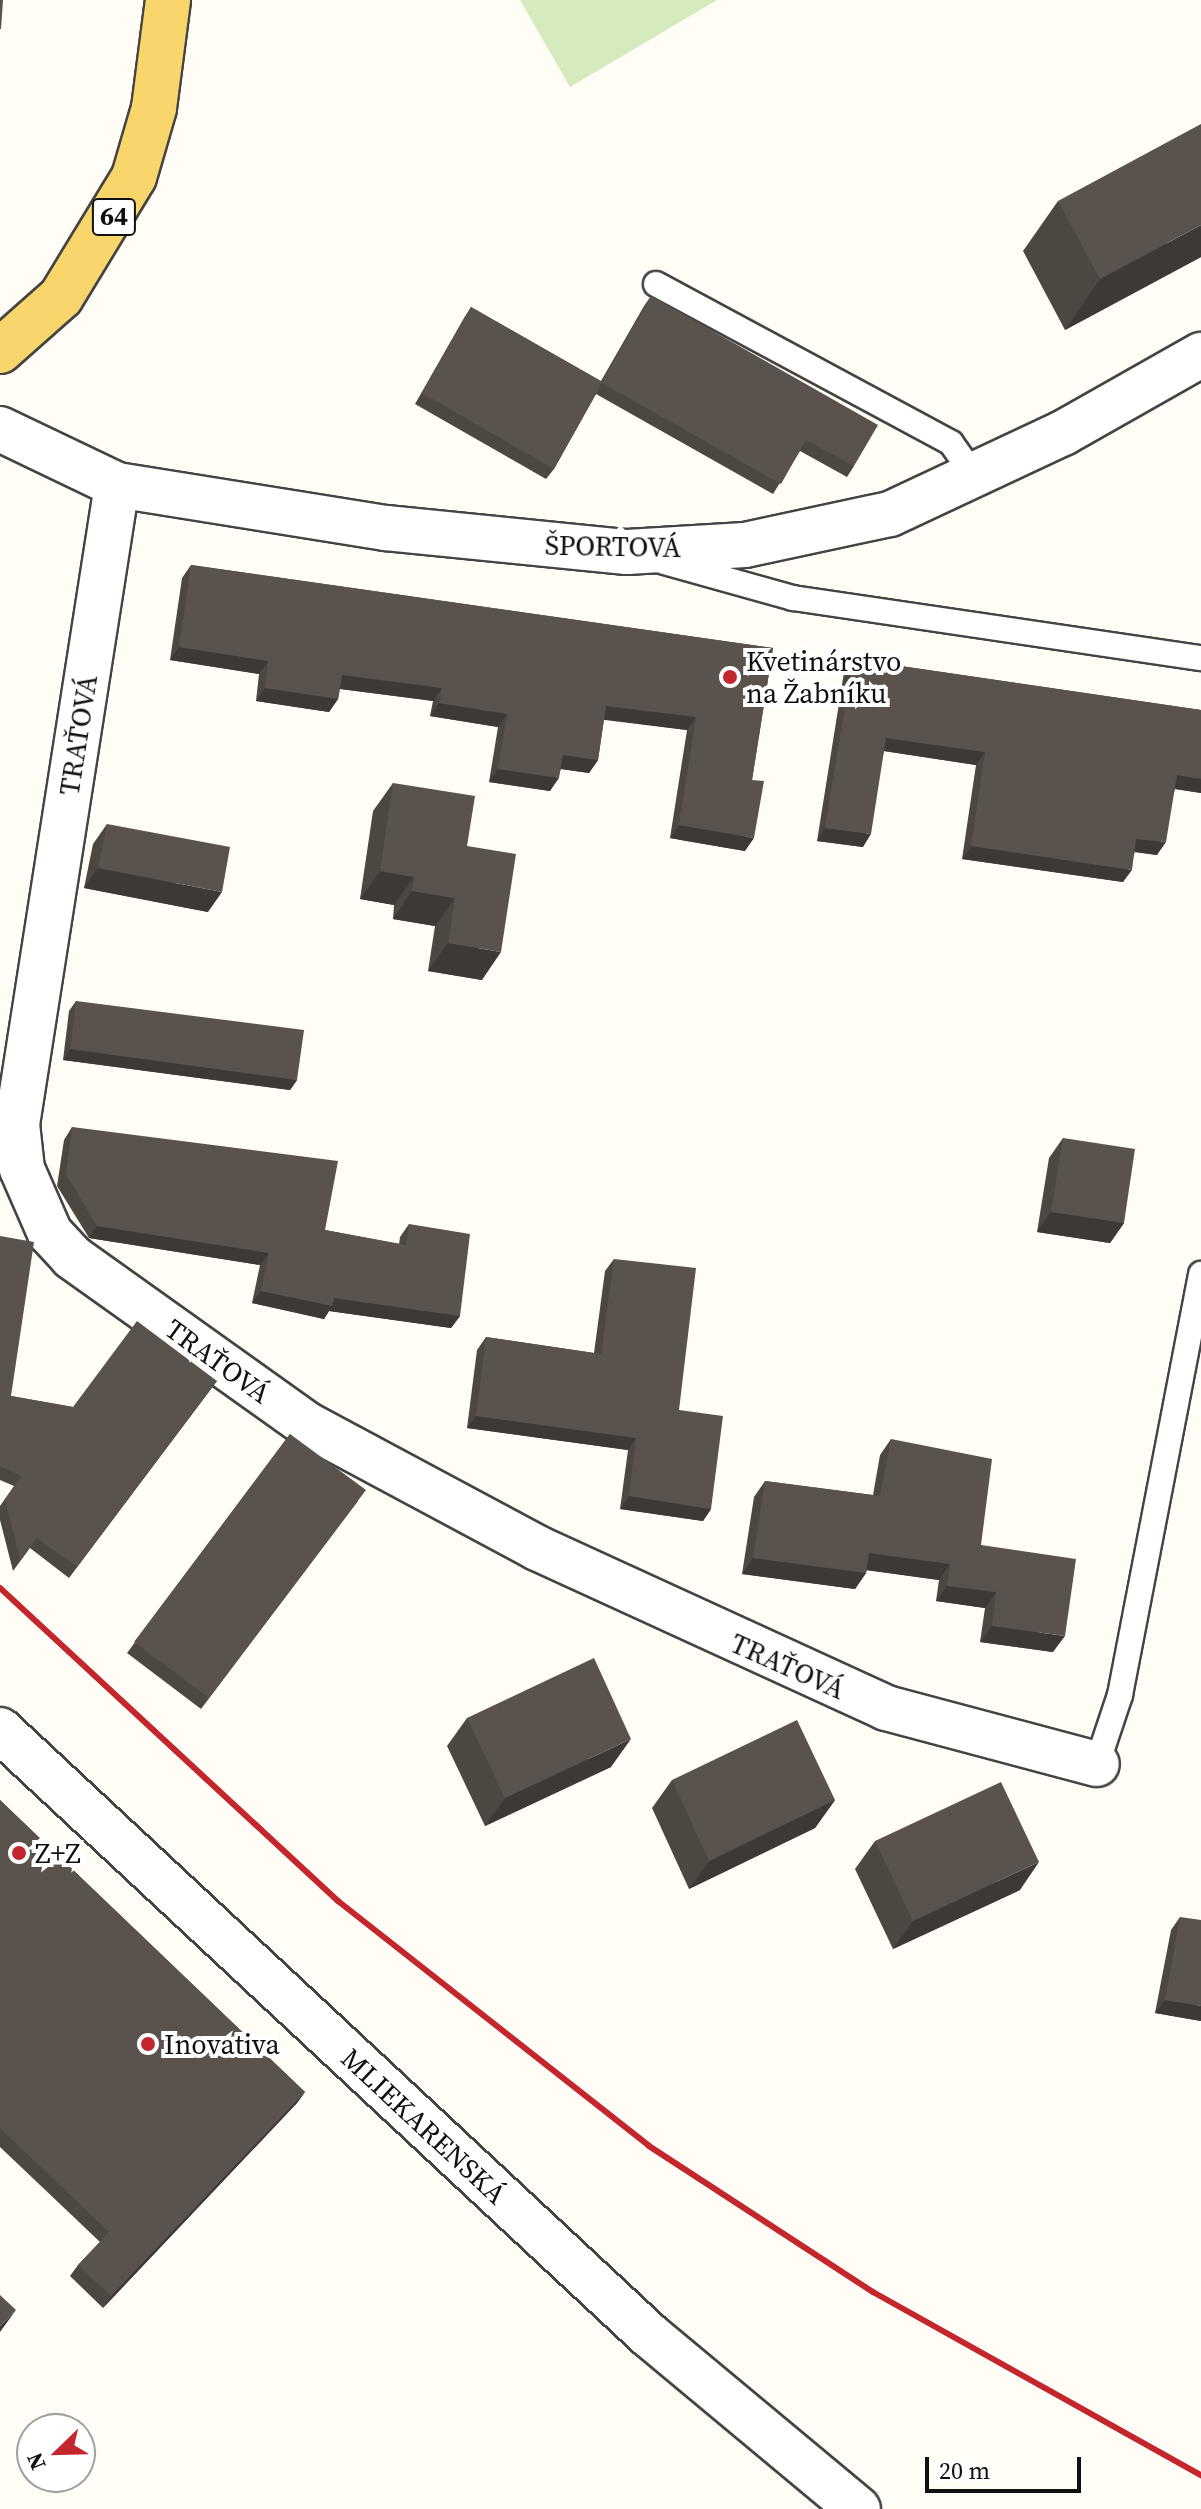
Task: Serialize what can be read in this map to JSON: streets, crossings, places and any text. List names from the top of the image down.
{
  "streets": {
    "main road": ["64"],
    "street": ["ŠPORTOVÁ", "TRAŤOVÁ", "MLIEKARENSKÁ"]
  },
  "crossings": [
    ["ŠPORTOVÁ", "TRAŤOVÁ"]
  ],
  "places": ["Kvetinárstvo na Žabníku", "Z+Z", "Inovativa"],
  "scale_bar": "20 m",
  "north": "bottom left"
}
